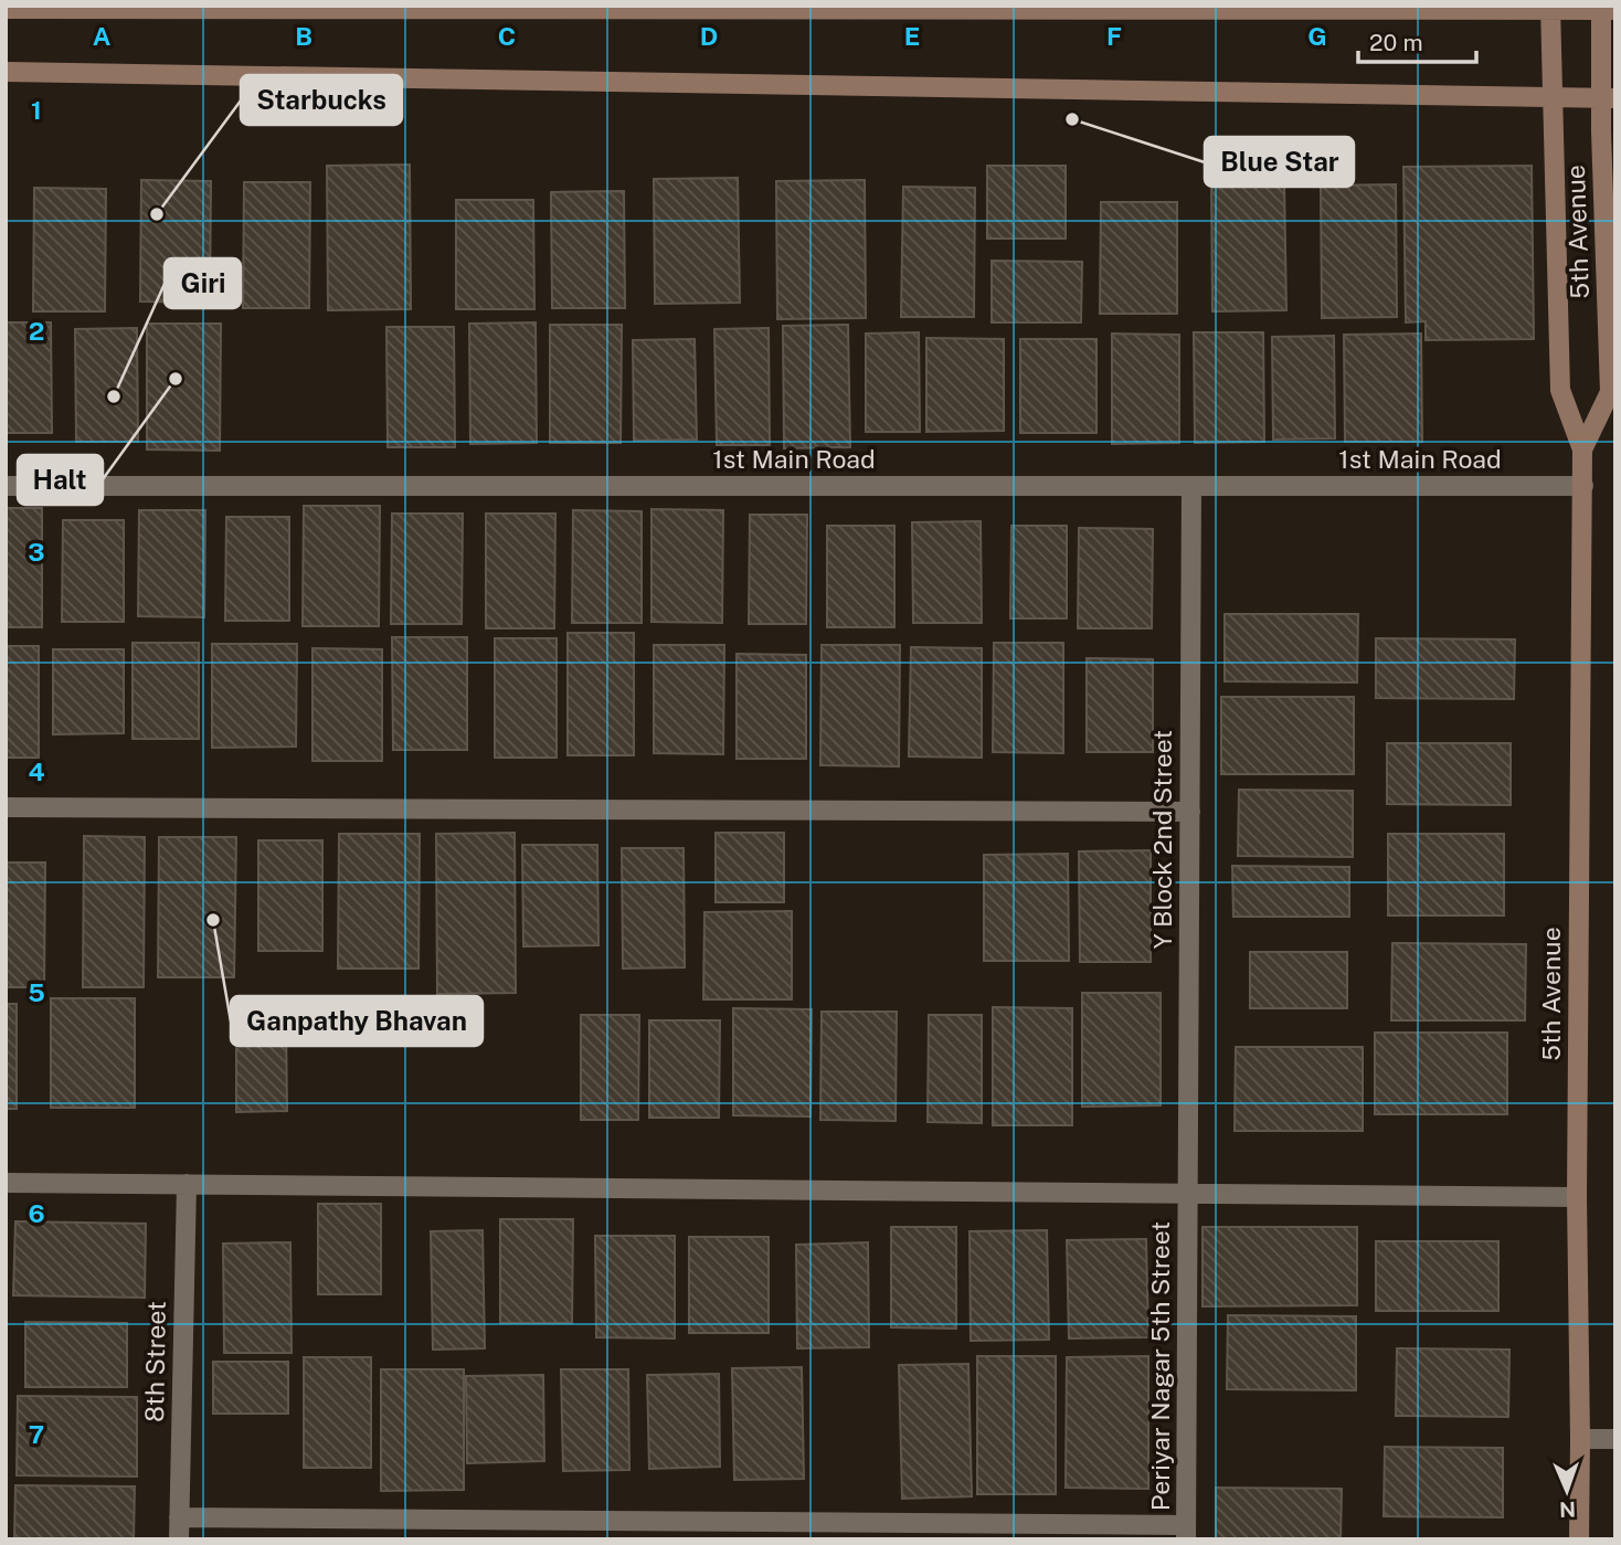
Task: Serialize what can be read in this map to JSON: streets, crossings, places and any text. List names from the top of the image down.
{
  "streets": {
    "main road": ["5th Avenue"],
    "street": [
      "1st Main Road",
      "Y Block 2nd Street",
      "8th Street",
      "Periyar Nagar 5th Street"
    ]
  },
  "crossings": [
    ["5th Avenue", "1st Main Road"],
    ["1st Main Road", "Y Block 2nd Street"],
    ["Y Block 2nd Street", "Periyar Nagar 5th Street"]
  ],
  "places": [
    "Blue Star",
    "Starbucks",
    "Halt",
    "Giri",
    "Ganpathy Bhavan"
  ],
  "scale_bar": "20 m",
  "north": "bottom",
  "grid": {
    "columns": [
      "A",
      "B",
      "C",
      "D",
      "E",
      "F",
      "G"
    ],
    "rows": [
      "1",
      "2",
      "3",
      "4",
      "5",
      "6",
      "7"
    ]
  }
}
